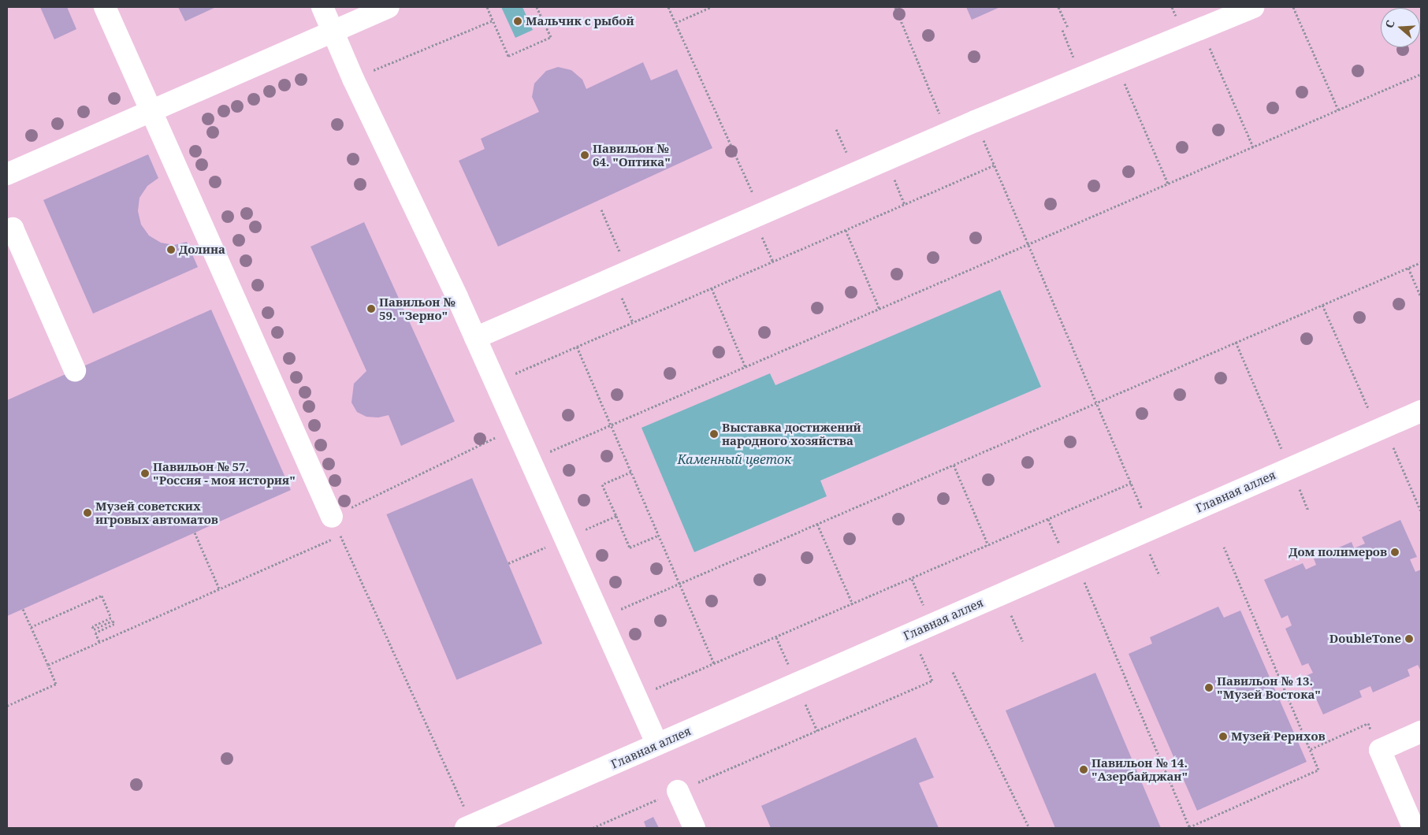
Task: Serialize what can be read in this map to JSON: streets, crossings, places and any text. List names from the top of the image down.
{
  "streets": {
    "lane": ["Главная аллея"]
  },
  "water": ["Каменный цветок"],
  "places": [
    "Мальчик с рыбой",
    "Павильон № 64. \"Оптика\"",
    "Долина",
    "Павильон № 59. \"Зерно\"",
    "Выставка достижений народного хозяйства",
    "Павильон № 57. \"Россия - моя история\"",
    "Музей советских игровых автоматов",
    "Дом полимеров",
    "DoubleTone",
    "Павильон № 13. \"Музей Востока\"",
    "Музей Рерихов",
    "Павильон № 14. \"Азербайджан\""
  ],
  "north": "left"
}
